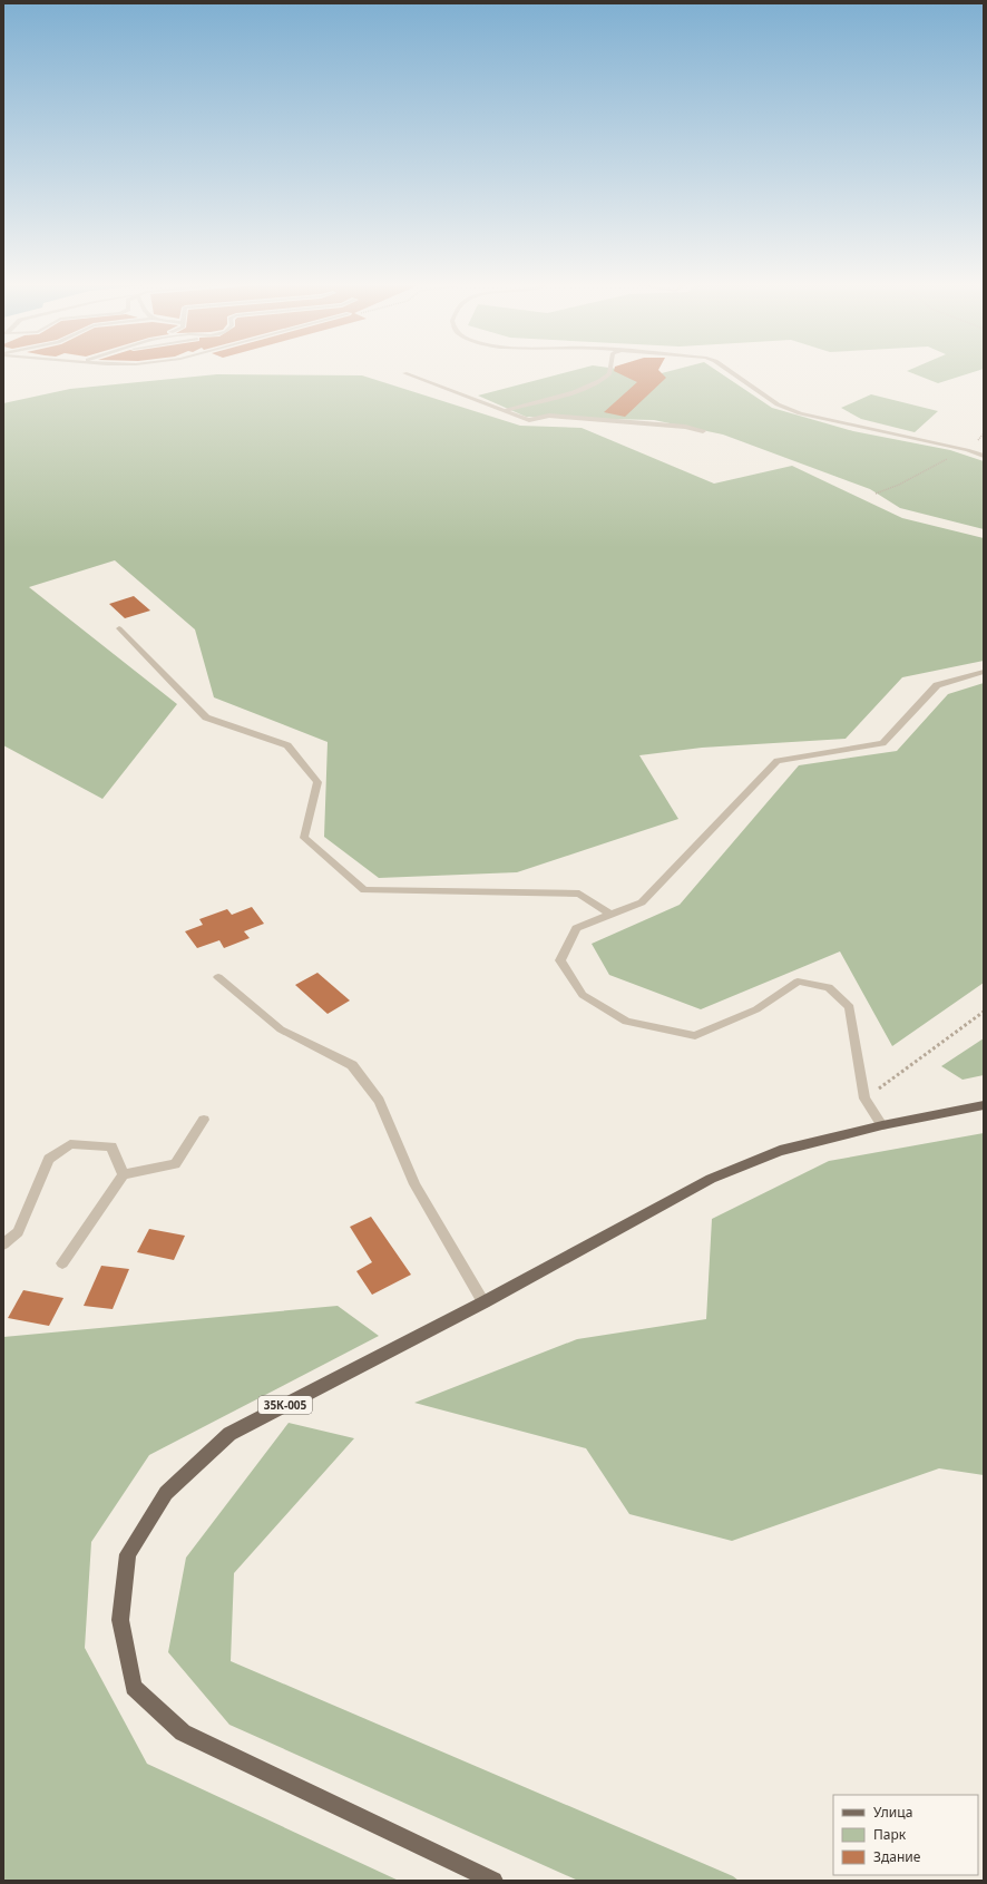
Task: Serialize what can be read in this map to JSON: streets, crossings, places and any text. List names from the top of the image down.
{
  "streets": {
    "main road": ["35К-005"]
  },
  "legend": ["Улица", "Парк", "Здание"]
}
